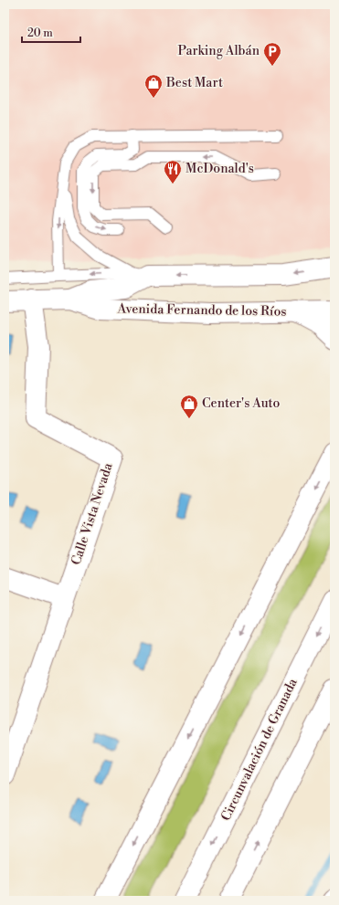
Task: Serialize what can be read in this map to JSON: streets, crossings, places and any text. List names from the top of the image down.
{
  "streets": {
    "main road": ["Avenida Fernando de los Ríos", "Calle Vista Nevada", "Circunvalación de Granada"]
  },
  "crossings": [
    ["Avenida Fernando de los Ríos", "Calle Vista Nevada"]
  ],
  "places": {
    "parking": ["Parking Albán"],
    "shop": ["Best Mart", "Center's Auto"],
    "restaurant": ["McDonald's"]
  },
  "scale_bar": "20 m"
}
